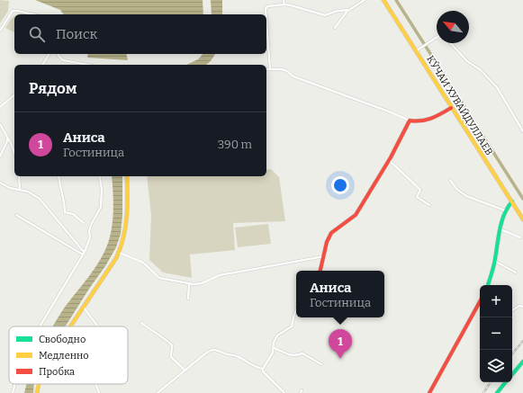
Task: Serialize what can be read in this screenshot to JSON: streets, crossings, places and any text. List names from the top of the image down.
{
  "streets": {
    "street": ["КӮЧАИ ХУВАЙДУЛЛАЕВ"]
  },
  "legend": ["Свободно", "Медленно", "Пробка"],
  "north": "top left",
  "page": {
    "search": "Поиск",
    "heading": "Рядом",
    "list": [
      {
        "mark": "1",
        "name": "Аниса",
        "note": "Гостиница",
        "value": "390 m"
      }
    ],
    "popup": ["Аниса", "Гостиница"],
    "map_buttons": ["+", "−"],
    "pins": "1"
  }
}
